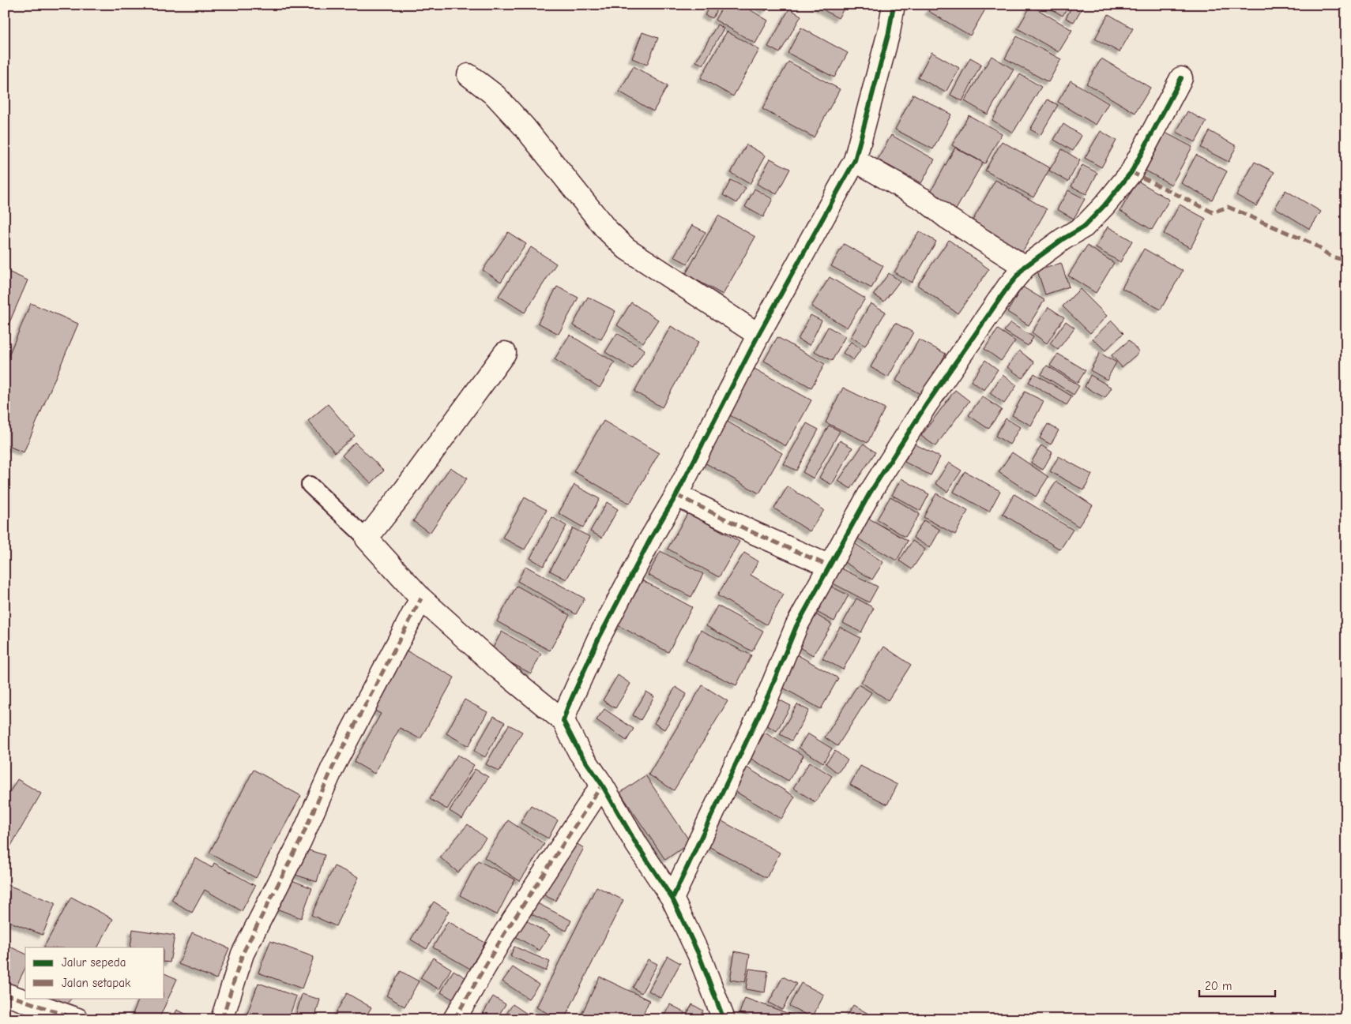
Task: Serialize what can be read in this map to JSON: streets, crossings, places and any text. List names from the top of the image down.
{
  "legend": ["Jalur sepeda", "Jalan setapak"],
  "scale_bar": "20 m"
}
